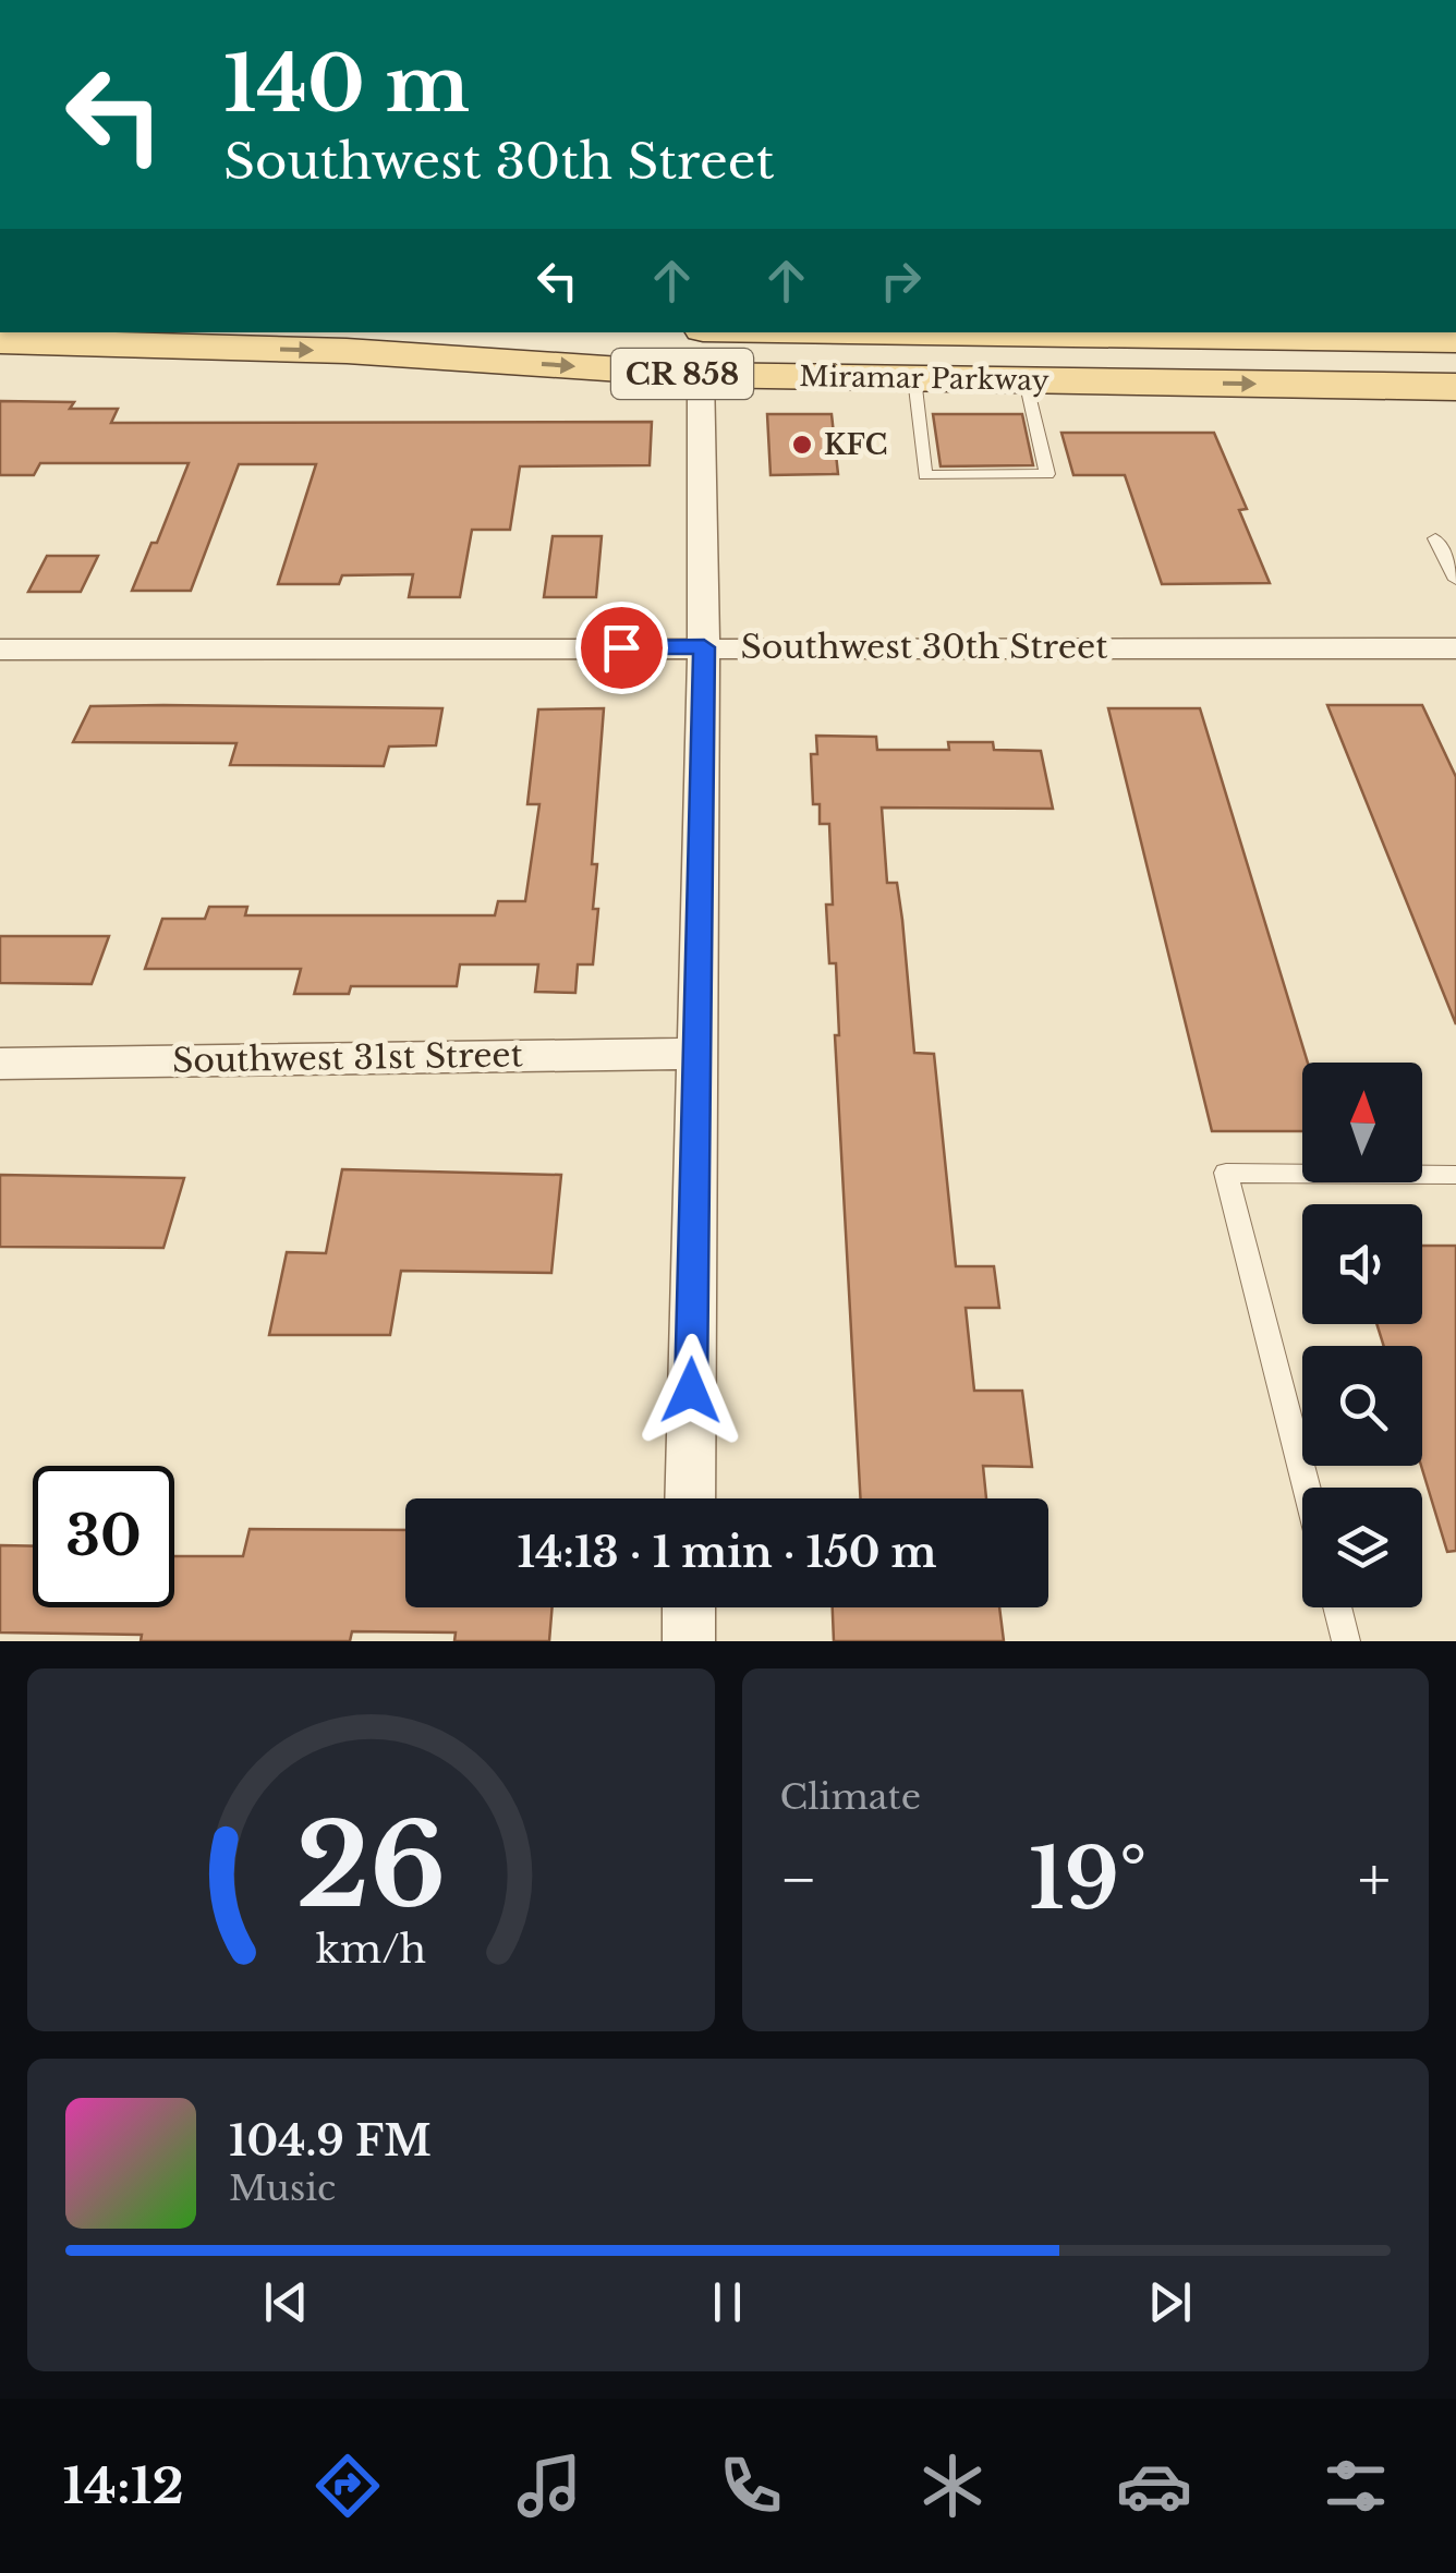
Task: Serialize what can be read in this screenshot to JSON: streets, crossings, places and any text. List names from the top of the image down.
{
  "streets": {
    "main road": ["CR 858", "Miramar Parkway"],
    "street": ["Southwest 30th Street", "Southwest 31st Street"]
  },
  "places": ["KFC"],
  "north": "top",
  "page": {
    "turn": ["140 m", "Southwest 30th Street"],
    "limit": "30",
    "trip": "14:13 · 1 min · 150 m",
    "tile": "Climate",
    "heat": ["−", "19°", "+"],
    "song": ["104.9 FM", "Music"],
    "tabs": "14:12",
    "gauge": ["26", "km/h"]
  }
}
